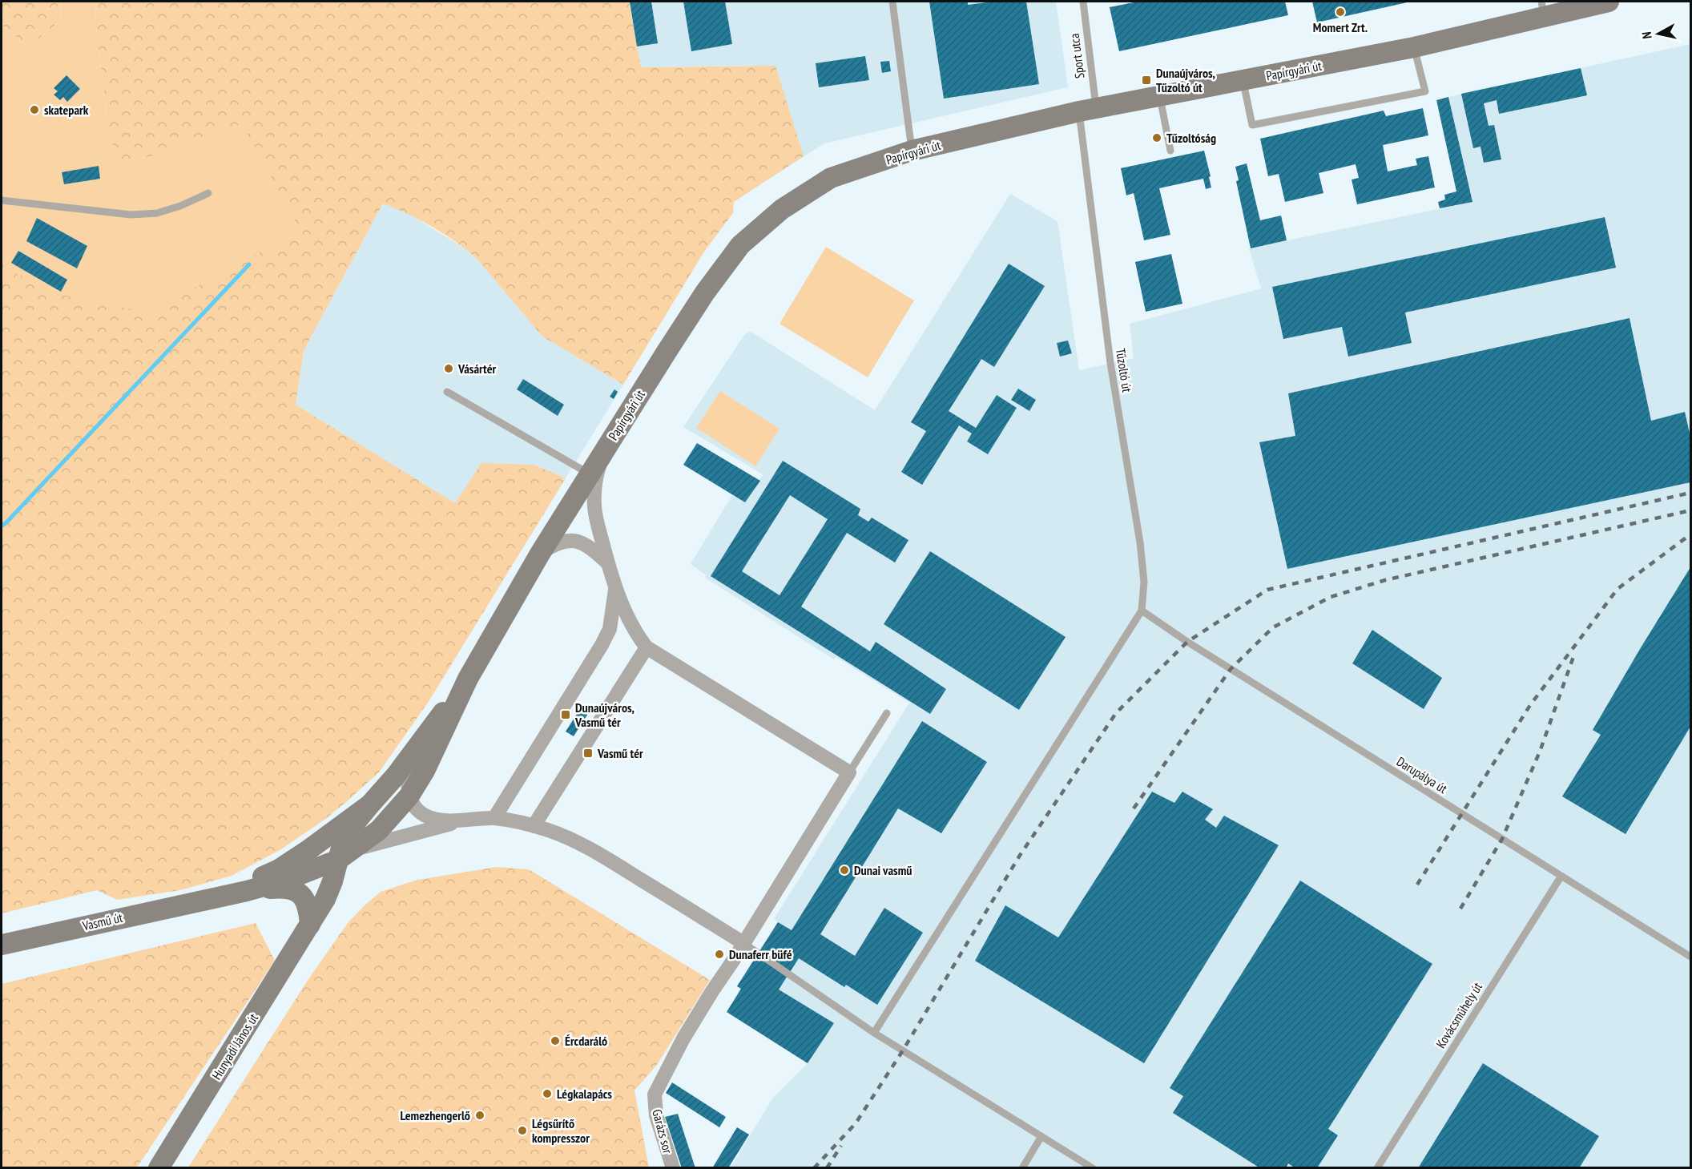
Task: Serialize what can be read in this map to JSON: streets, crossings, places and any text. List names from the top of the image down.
{
  "streets": {
    "street": [
      "Papírgyári út",
      "Vasmű út",
      "Hunyadi János út",
      "Garázs sor"
    ],
    "lane": [
      "Sport utca",
      "Tűzoltó út",
      "Darupálya út",
      "Kovácsműhely út"
    ]
  },
  "crossings": [
    ["Sport utca", "Papírgyári út"],
    ["Sport utca", "Tűzoltó út"],
    ["Tűzoltó út", "Darupálya út"],
    ["Darupálya út", "Kovácsműhely út"]
  ],
  "places": {
    "other": [
      "Momert Zrt.",
      "skatepark",
      "Tűzoltóság",
      "Vásártér",
      "Dunai vasmű",
      "Dunaferr büfé",
      "Ércdaráló",
      "Légkalapács",
      "Lemezhengerlő",
      "Légsűrítő kompresszor"
    ],
    "transit": ["Dunaújváros, Tűzoltó út", "Dunaújváros, Vasmű tér", "Vasmű tér"]
  },
  "north": "left"
}
